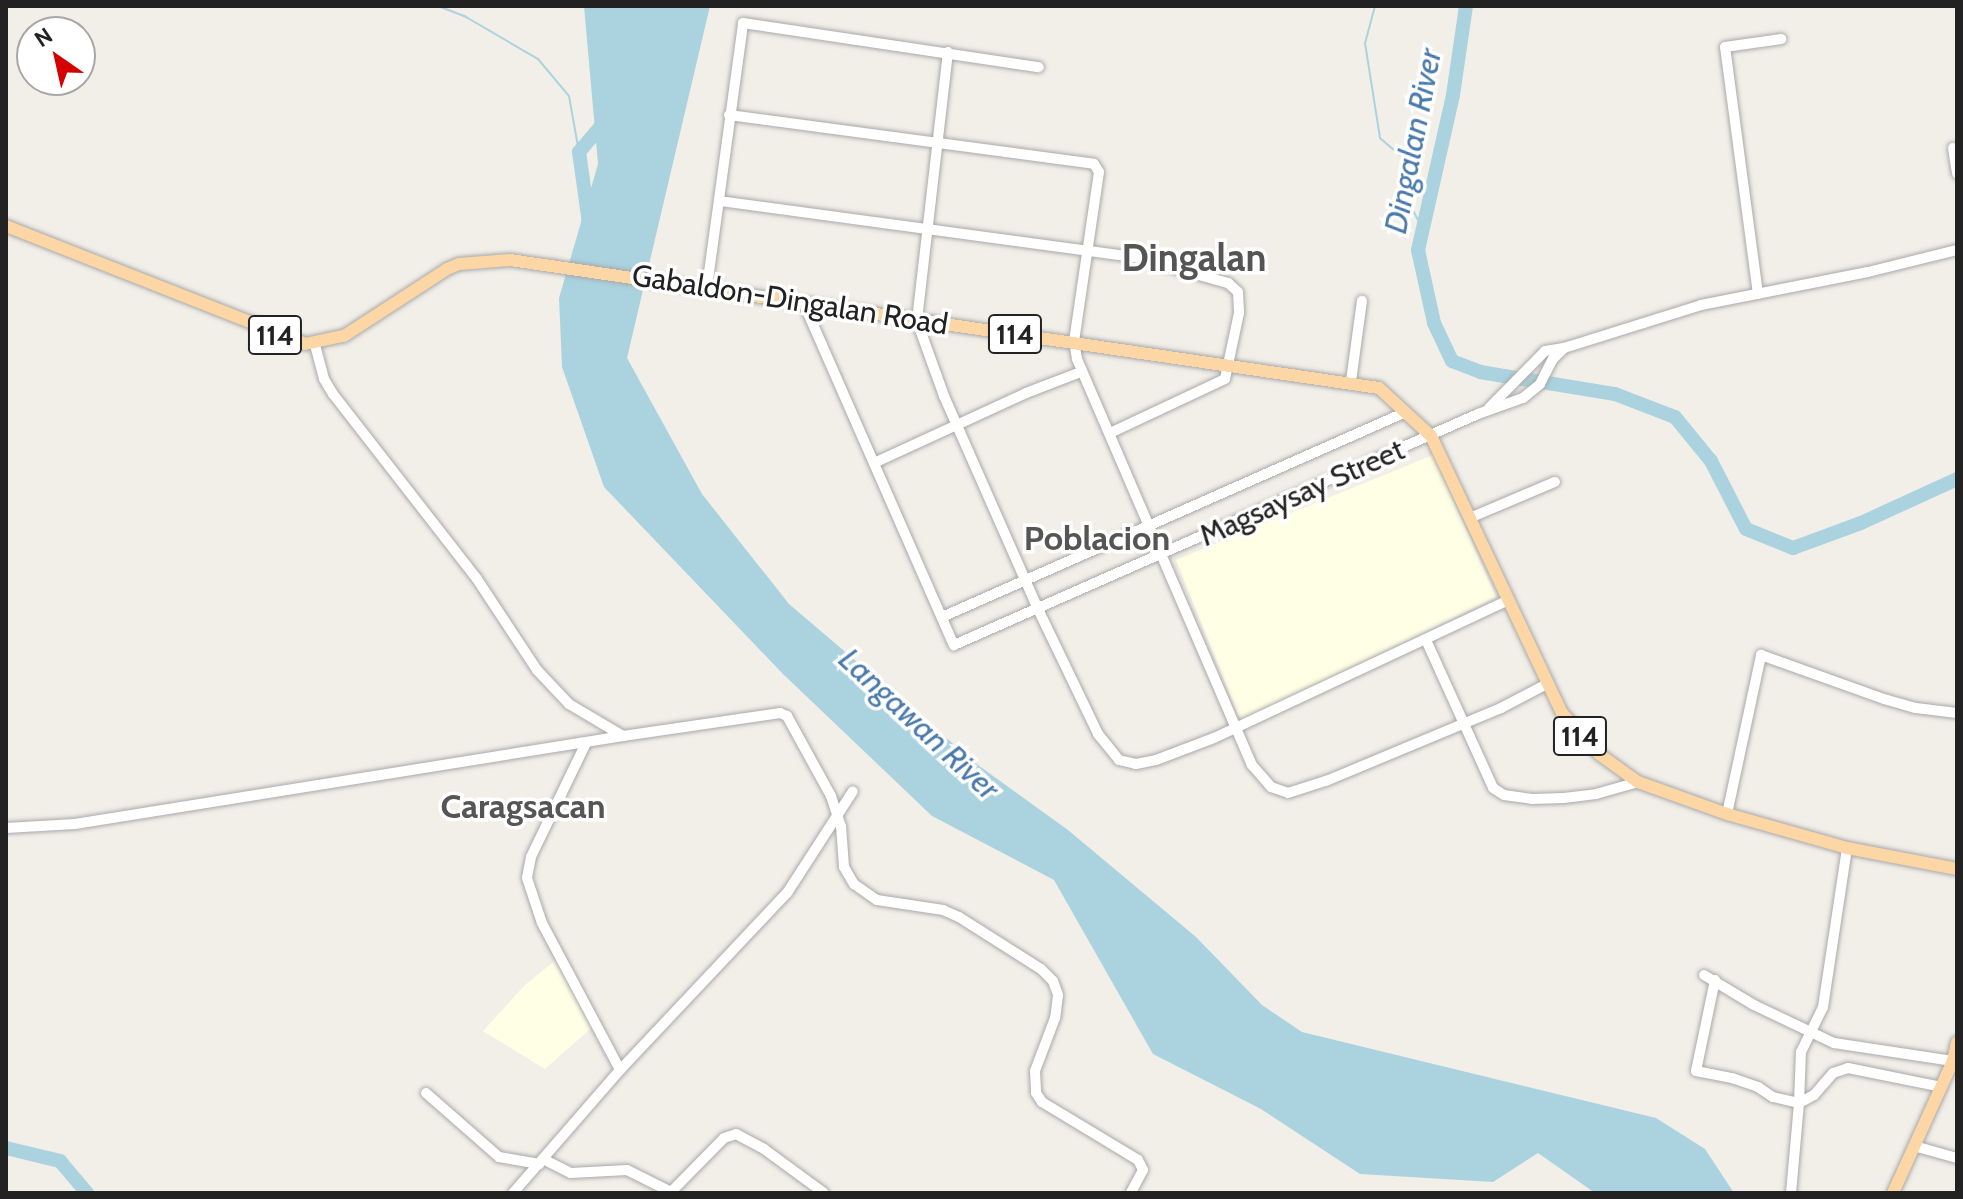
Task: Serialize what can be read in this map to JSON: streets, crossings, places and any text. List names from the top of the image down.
{
  "streets": {
    "main road": ["Gabaldon-Dingalan Road", "114"],
    "street": ["Magsaysay Street"]
  },
  "crossings": [
    ["Gabaldon-Dingalan Road", "114"],
    ["Gabaldon-Dingalan Road", "Magsaysay Street"]
  ],
  "districts": ["Dingalan", "Poblacion", "Caragsacan"],
  "water": ["Dingalan River", "Langawan River"],
  "north": "top left"
}
